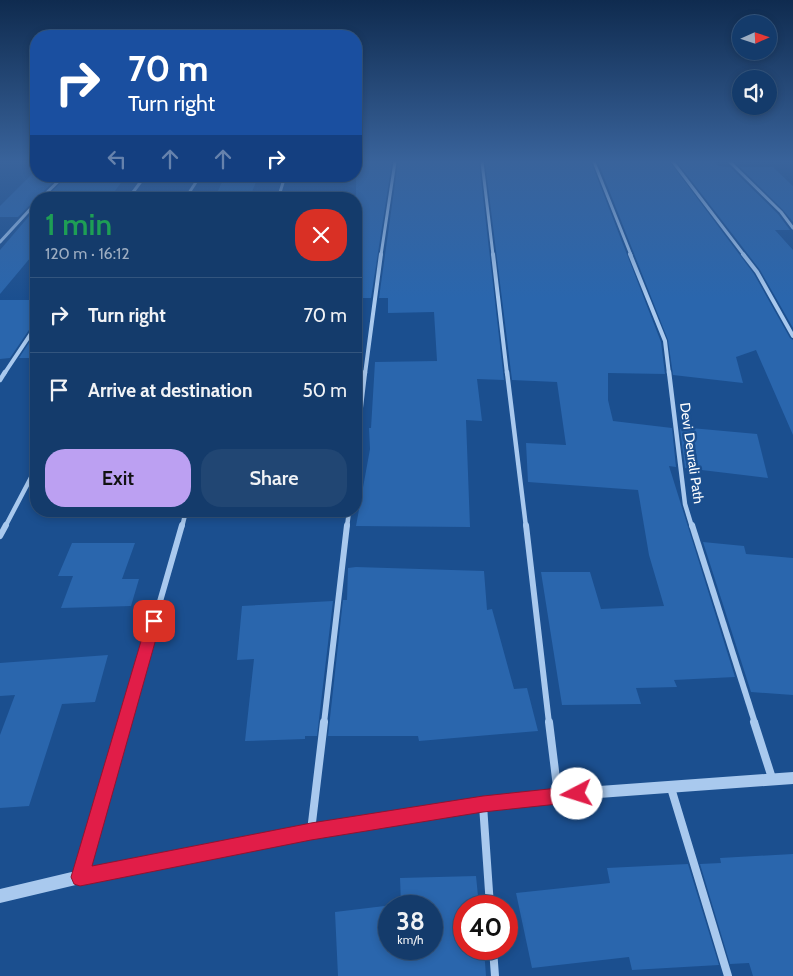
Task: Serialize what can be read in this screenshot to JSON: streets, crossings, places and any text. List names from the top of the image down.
{
  "streets": {
    "street": ["Devi Deurali Path"]
  },
  "north": "right",
  "page": {
    "turn": ["70 m", "Turn right"],
    "heading": ["1 min", "120 m · 16:12"],
    "list": [
      {
        "name": "Turn right",
        "value": "70 m"
      },
      {
        "name": "Arrive at destination",
        "value": "50 m"
      }
    ],
    "buttons": ["Exit", "Share"],
    "speed": "38 km/h",
    "limit": "40"
  }
}
